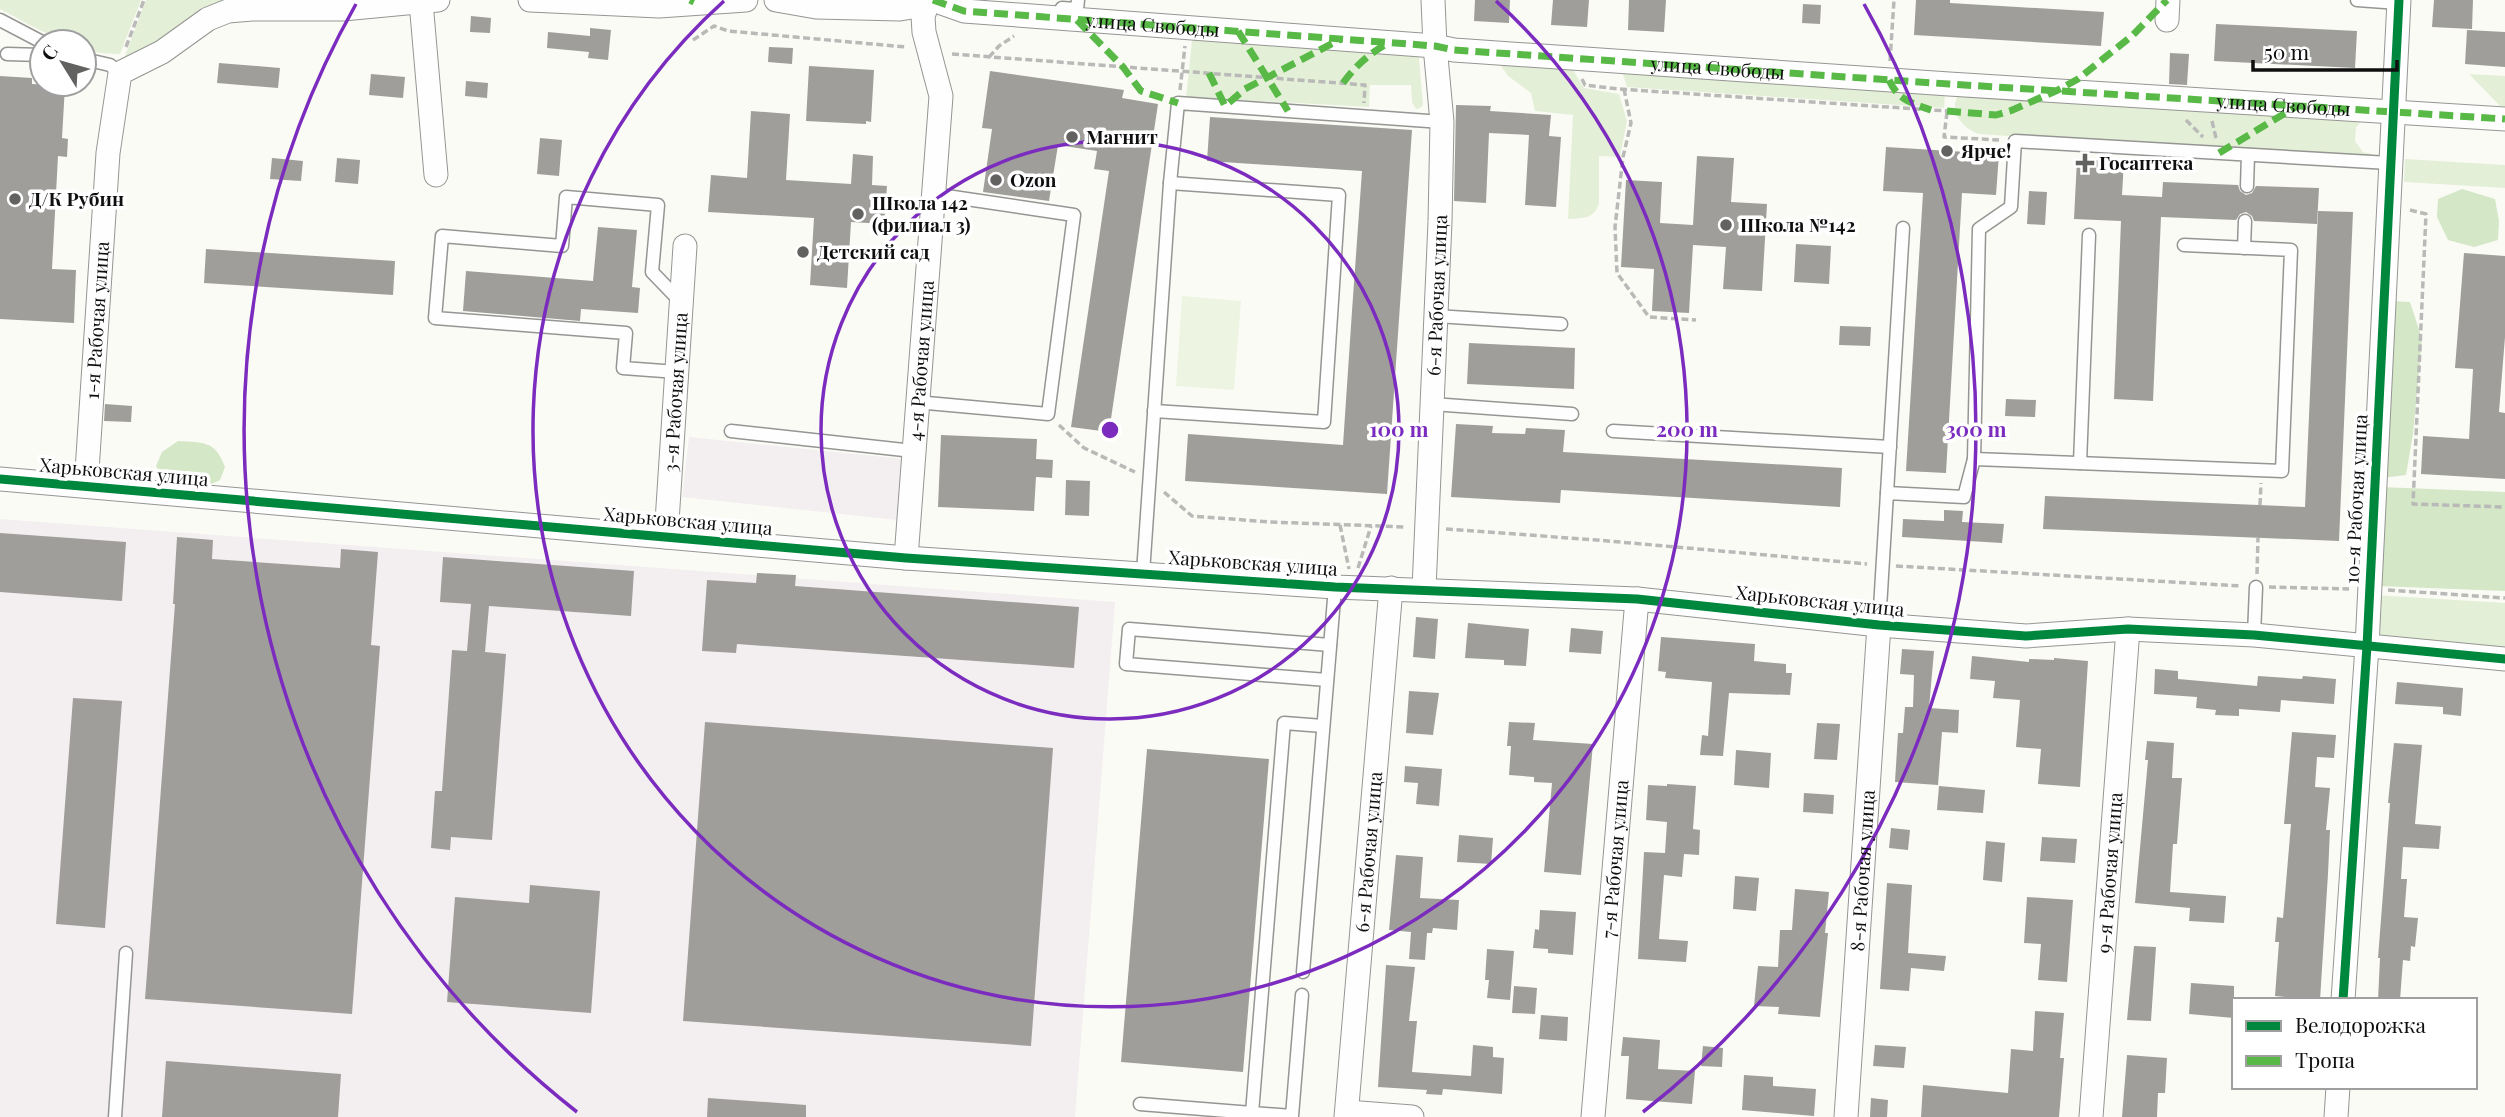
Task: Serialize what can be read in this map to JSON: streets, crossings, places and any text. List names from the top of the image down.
{
  "streets": {
    "street": [
      "улица Свободы",
      "6-я Рабочая улица",
      "1-я Рабочая улица",
      "4-я Рабочая улица",
      "3-я Рабочая улица",
      "Харьковская улица",
      "10-я Рабочая улица",
      "7-я Рабочая улица",
      "8-я Рабочая улица",
      "9-я Рабочая улица"
    ]
  },
  "crossings": [
    ["улица Свободы", "6-я Рабочая улица"],
    ["улица Свободы", "4-я Рабочая улица"],
    ["улица Свободы", "10-я Рабочая улица"],
    ["6-я Рабочая улица", "Харьковская улица"],
    ["1-я Рабочая улица", "Харьковская улица"],
    ["4-я Рабочая улица", "Харьковская улица"],
    ["3-я Рабочая улица", "Харьковская улица"],
    ["Харьковская улица", "10-я Рабочая улица"],
    ["Харьковская улица", "7-я Рабочая улица"],
    ["Харьковская улица", "8-я Рабочая улица"],
    ["Харьковская улица", "9-я Рабочая улица"]
  ],
  "places": {
    "other": [
      "Магнит",
      "Ярче!",
      "Ozon",
      "Д/К Рубин",
      "Школа 142 (филиал 3)",
      "Школа №142",
      "Детский сад"
    ],
    "health": ["Госаптека"]
  },
  "legend": ["Велодорожка", "Тропа"],
  "scale_bar": "50 m",
  "north": "top left",
  "rings": ["100 m", "200 m", "300 m"]
}
